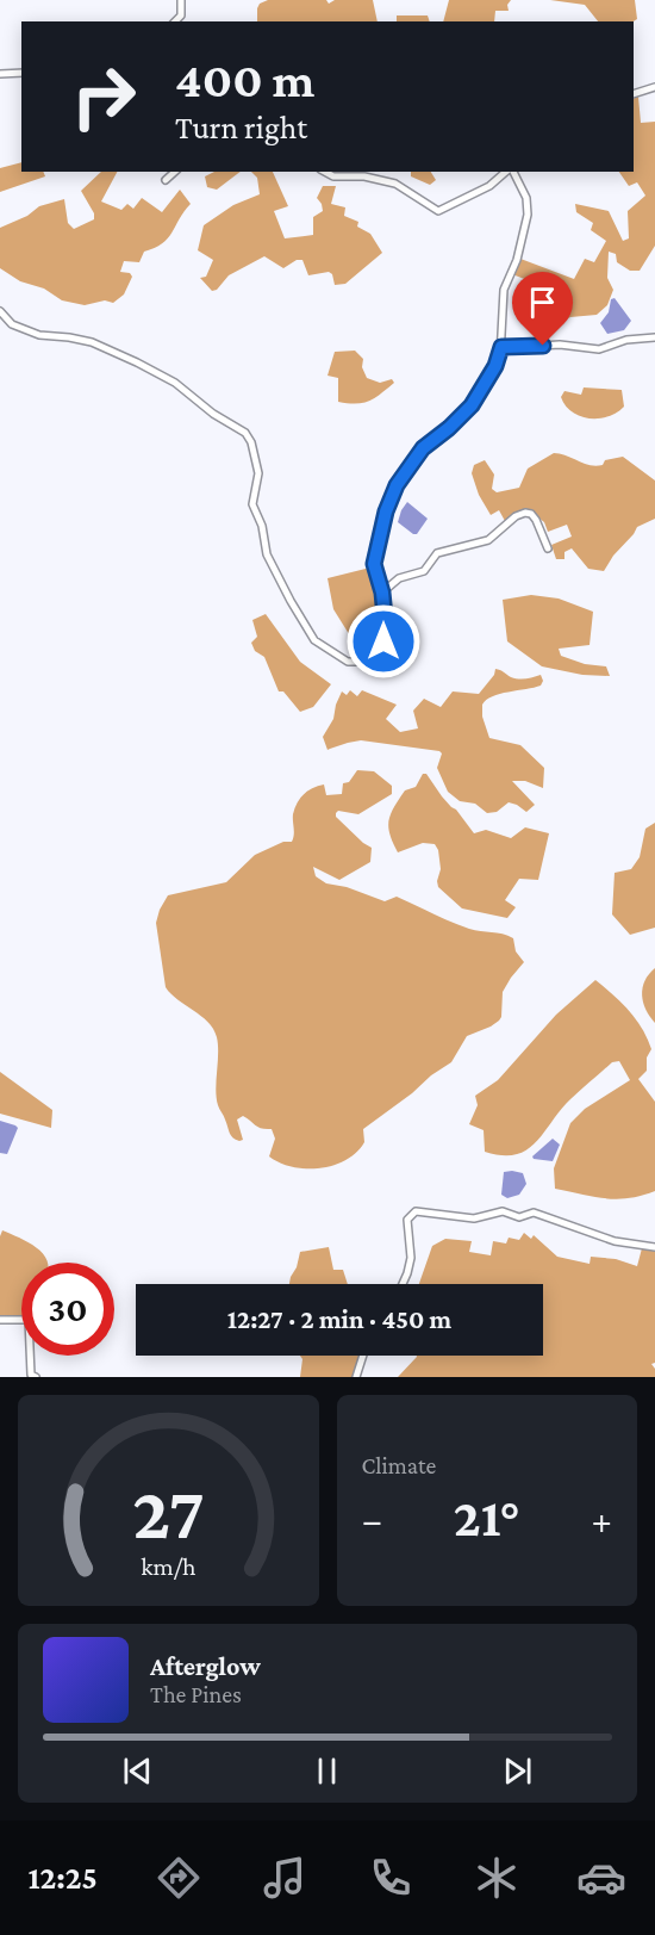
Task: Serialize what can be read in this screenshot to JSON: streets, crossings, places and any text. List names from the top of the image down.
{
  "page": {
    "turn": ["400 m", "Turn right"],
    "limit": "30",
    "trip": "12:27 · 2 min · 450 m",
    "tile": "Climate",
    "heat": ["−", "21°", "+"],
    "song": ["Afterglow", "The Pines"],
    "tabs": "12:25",
    "gauge": ["27", "km/h"]
  }
}
